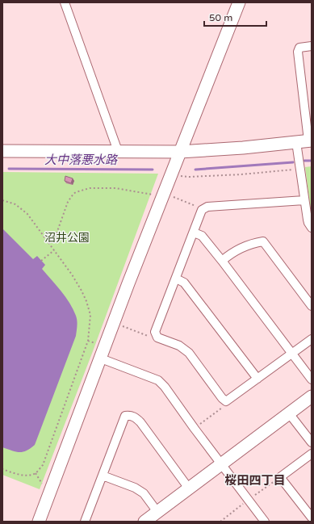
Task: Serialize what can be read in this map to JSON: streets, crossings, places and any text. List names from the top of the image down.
{
  "districts": ["桜田四丁目"],
  "water": ["大中落悪水路"],
  "parks": ["沼井公園"],
  "scale_bar": "50 m"
}
